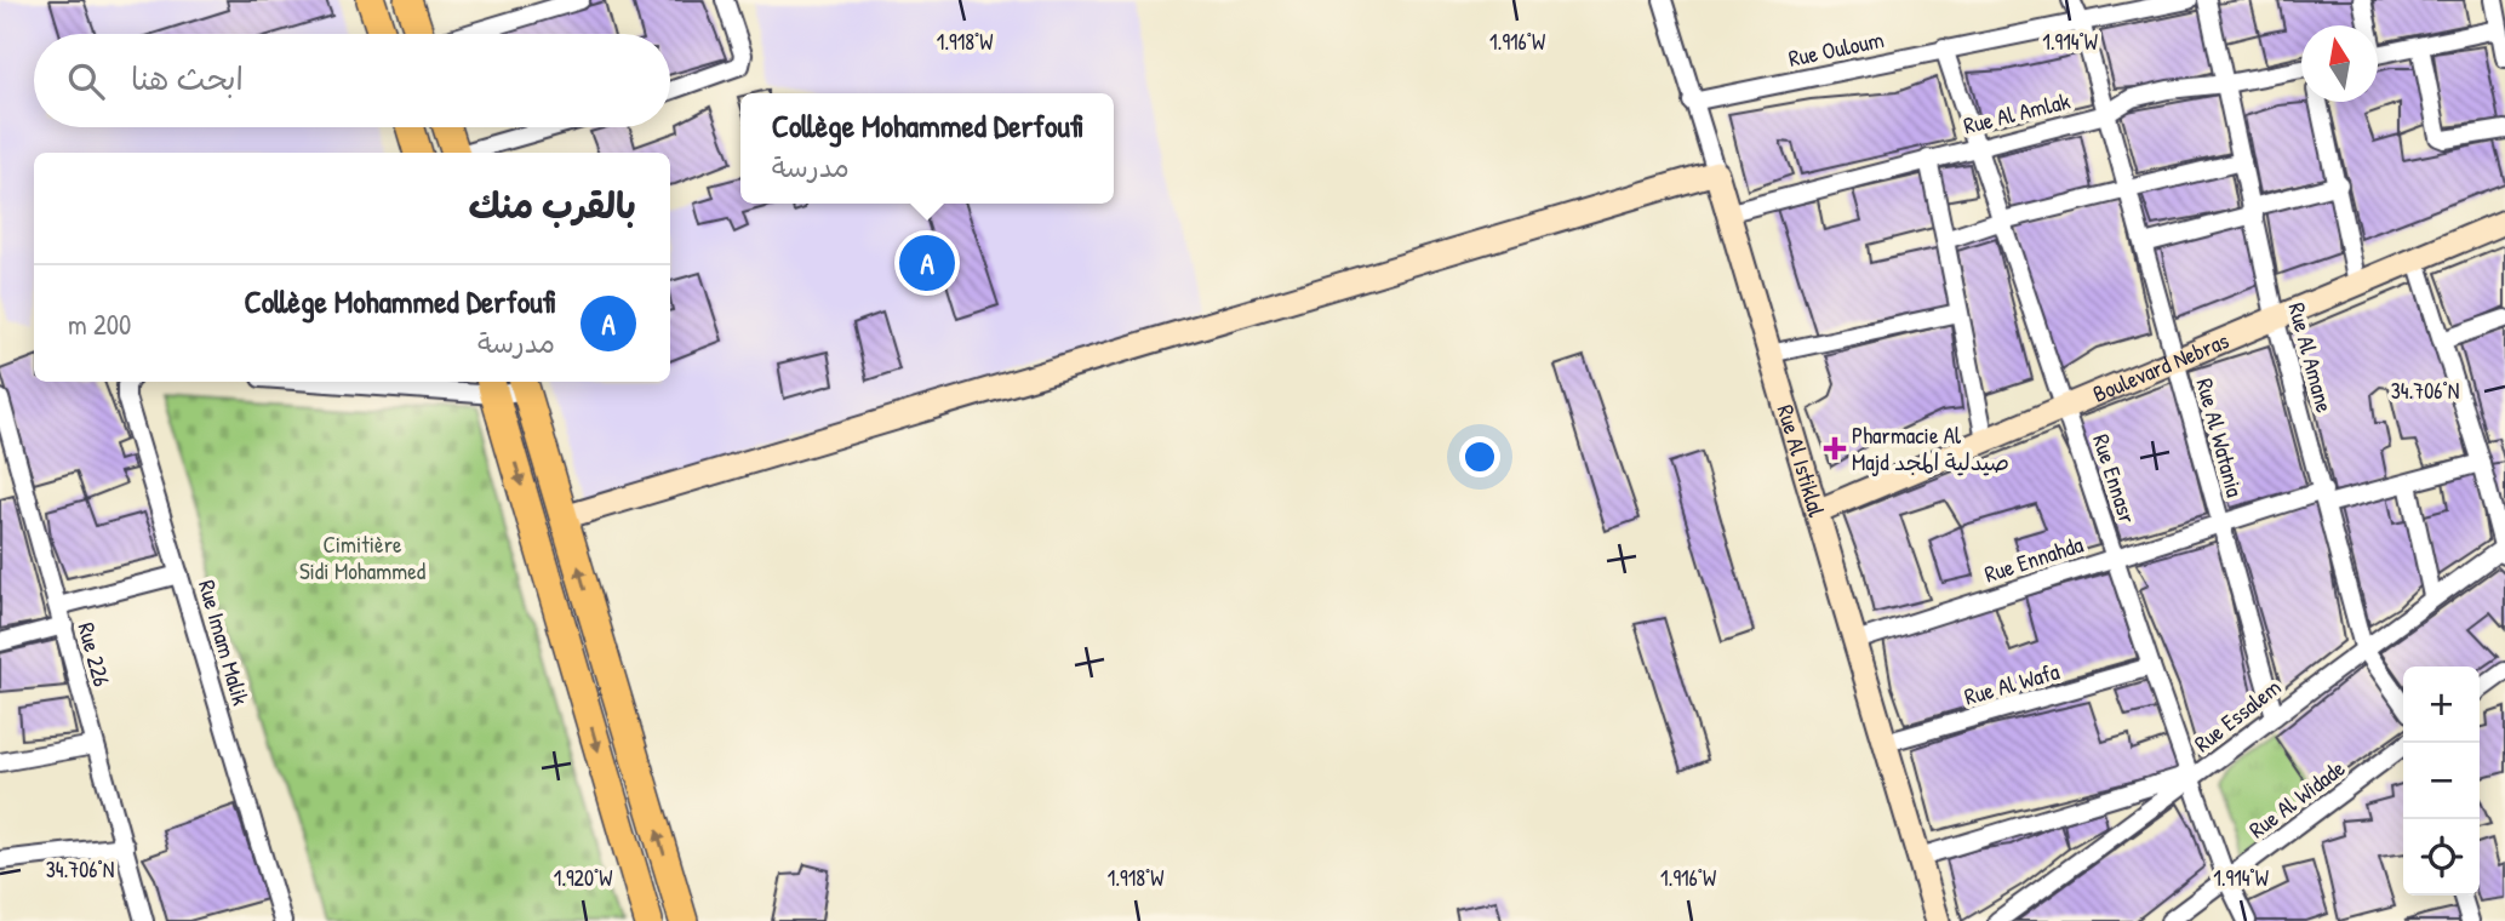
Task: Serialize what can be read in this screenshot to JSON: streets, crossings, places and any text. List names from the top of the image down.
{
  "streets": {
    "street": [
      "Rue Ouloum",
      "Rue Al Amlak",
      "Rue Al Amane",
      "Boulevard Nebras",
      "Rue Al Watania",
      "Rue Al Istiklal",
      "Rue Ennasr",
      "Rue Ennahda",
      "Rue Imam Malik",
      "Rue 226",
      "Rue Al Wafa",
      "Rue Essalem",
      "Rue Al Widade"
    ]
  },
  "crossings": [
    ["Rue Ouloum", "Rue Al Watania"],
    ["Rue Ouloum", "Rue Al Istiklal"],
    ["Rue Ouloum", "Rue Ennasr"],
    ["Rue Al Amlak", "Rue Al Amane"],
    ["Rue Al Amlak", "Rue Al Watania"],
    ["Rue Al Amlak", "Rue Al Istiklal"],
    ["Rue Al Amlak", "Rue Ennasr"],
    ["Rue Al Amane", "Boulevard Nebras"],
    ["Rue Al Amane", "Rue Ennahda"],
    ["Rue Al Amane", "Rue Essalem"],
    ["Boulevard Nebras", "Rue Al Watania"],
    ["Boulevard Nebras", "Rue Al Istiklal"],
    ["Boulevard Nebras", "Rue Ennasr"],
    ["Rue Al Watania", "Rue Ennahda"],
    ["Rue Al Watania", "Rue Essalem"],
    ["Rue Al Istiklal", "Rue Ennahda"],
    ["Rue Al Istiklal", "Rue Al Wafa"],
    ["Rue Ennasr", "Rue Ennahda"],
    ["Rue Ennasr", "Rue Al Wafa"],
    ["Rue Ennasr", "Rue Essalem"],
    ["Rue Ennasr", "Rue Al Widade"]
  ],
  "parks": ["Cimitière Sidi Mohammed"],
  "places": {
    "health": ["Pharmacie Al Majd صيدلية المجد"]
  },
  "north": "top",
  "page": {
    "search": "ابحث هنا",
    "popup": ["Collège Mohammed Derfoufi", "مدرسة"],
    "heading": "بالقرب منك",
    "pins": "A",
    "list": [
      {
        "mark": "A",
        "name": "Collège Mohammed Derfoufi",
        "note": "مدرسة",
        "value": "200 m"
      }
    ],
    "map_buttons": ["+", "−"]
  },
  "coordinates": [
    "1.918°W",
    "1.916°W",
    "1.914°W",
    "34.706°N",
    "1.920°W"
  ]
}
